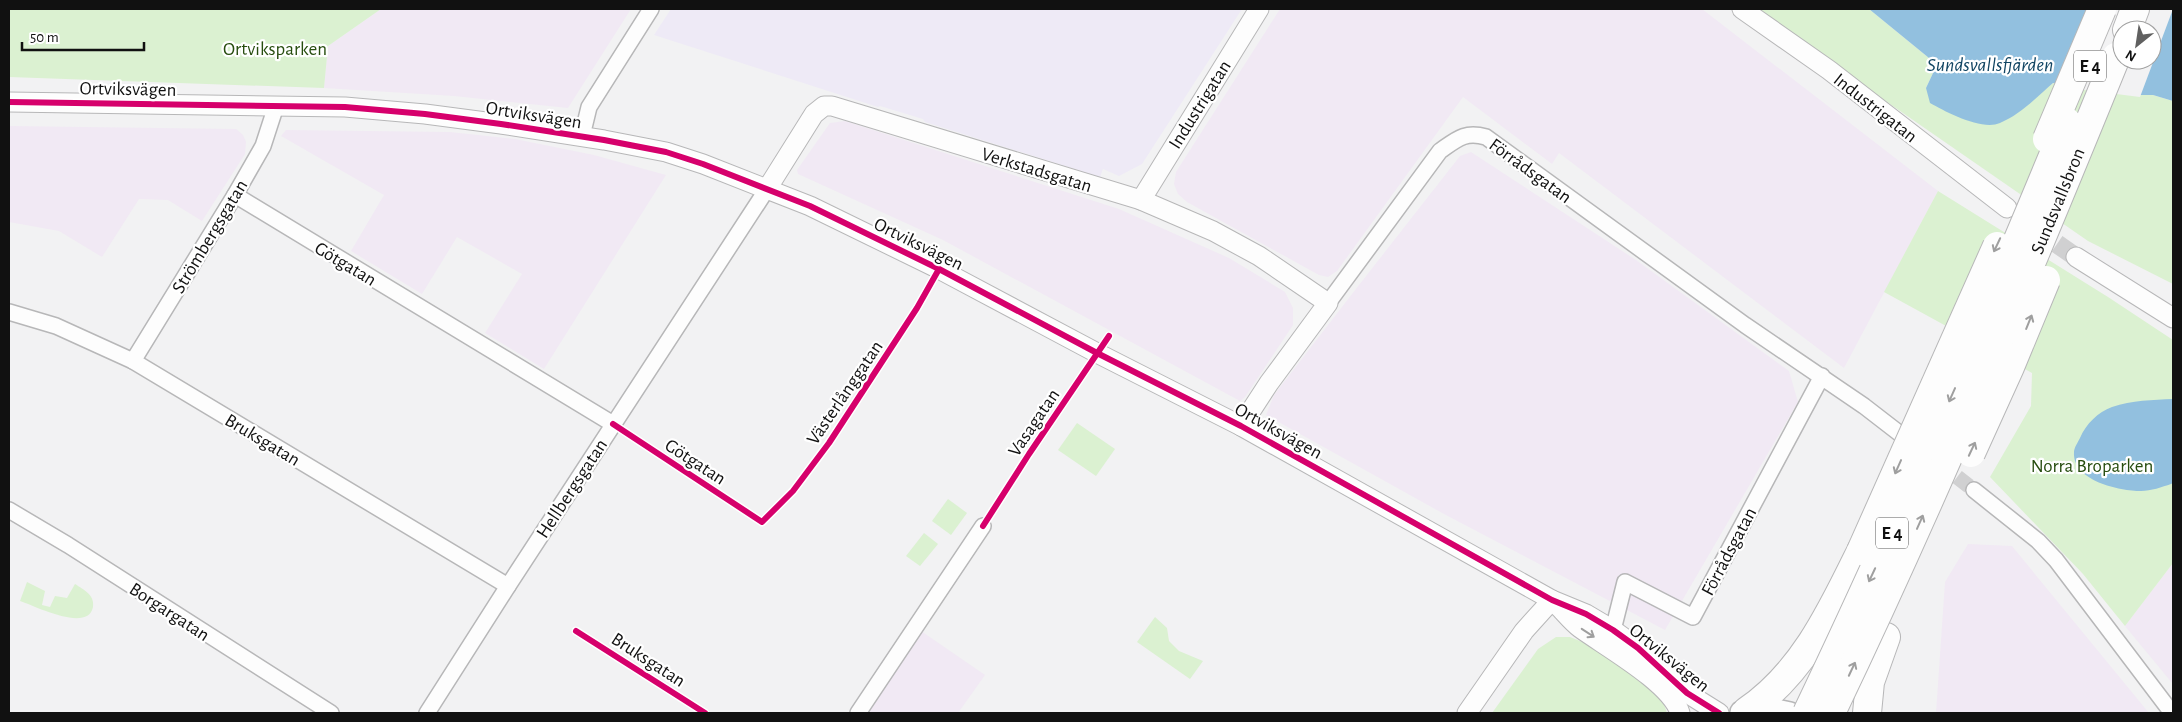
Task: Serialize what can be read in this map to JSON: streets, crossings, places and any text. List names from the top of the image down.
{
  "streets": {
    "highway": ["E 4", "Sundsvallsbron"],
    "street": [
      "Ortviksvägen",
      "Industrigatan",
      "Verkstadsgatan",
      "Förrådsgatan",
      "Strömbergsgatan",
      "Götgatan",
      "Bruksgatan",
      "Hellbergsgatan",
      "Borgargatan"
    ],
    "cycle path": ["Västerlånggatan", "Vasagatan"]
  },
  "crossings": [
    ["Ortviksvägen", "Verkstadsgatan"],
    ["Ortviksvägen", "Förrådsgatan"],
    ["Ortviksvägen", "Strömbergsgatan"],
    ["Ortviksvägen", "Hellbergsgatan"],
    ["Industrigatan", "Verkstadsgatan"],
    ["Verkstadsgatan", "Förrådsgatan"],
    ["Verkstadsgatan", "Hellbergsgatan"],
    ["Strömbergsgatan", "Götgatan"],
    ["Strömbergsgatan", "Bruksgatan"],
    ["Götgatan", "Hellbergsgatan"],
    ["Bruksgatan", "Hellbergsgatan"]
  ],
  "water": ["Sundsvallsfjärden"],
  "parks": ["Ortviksparken", "Norra Broparken"],
  "scale_bar": "50 m",
  "north": "bottom left"
}
